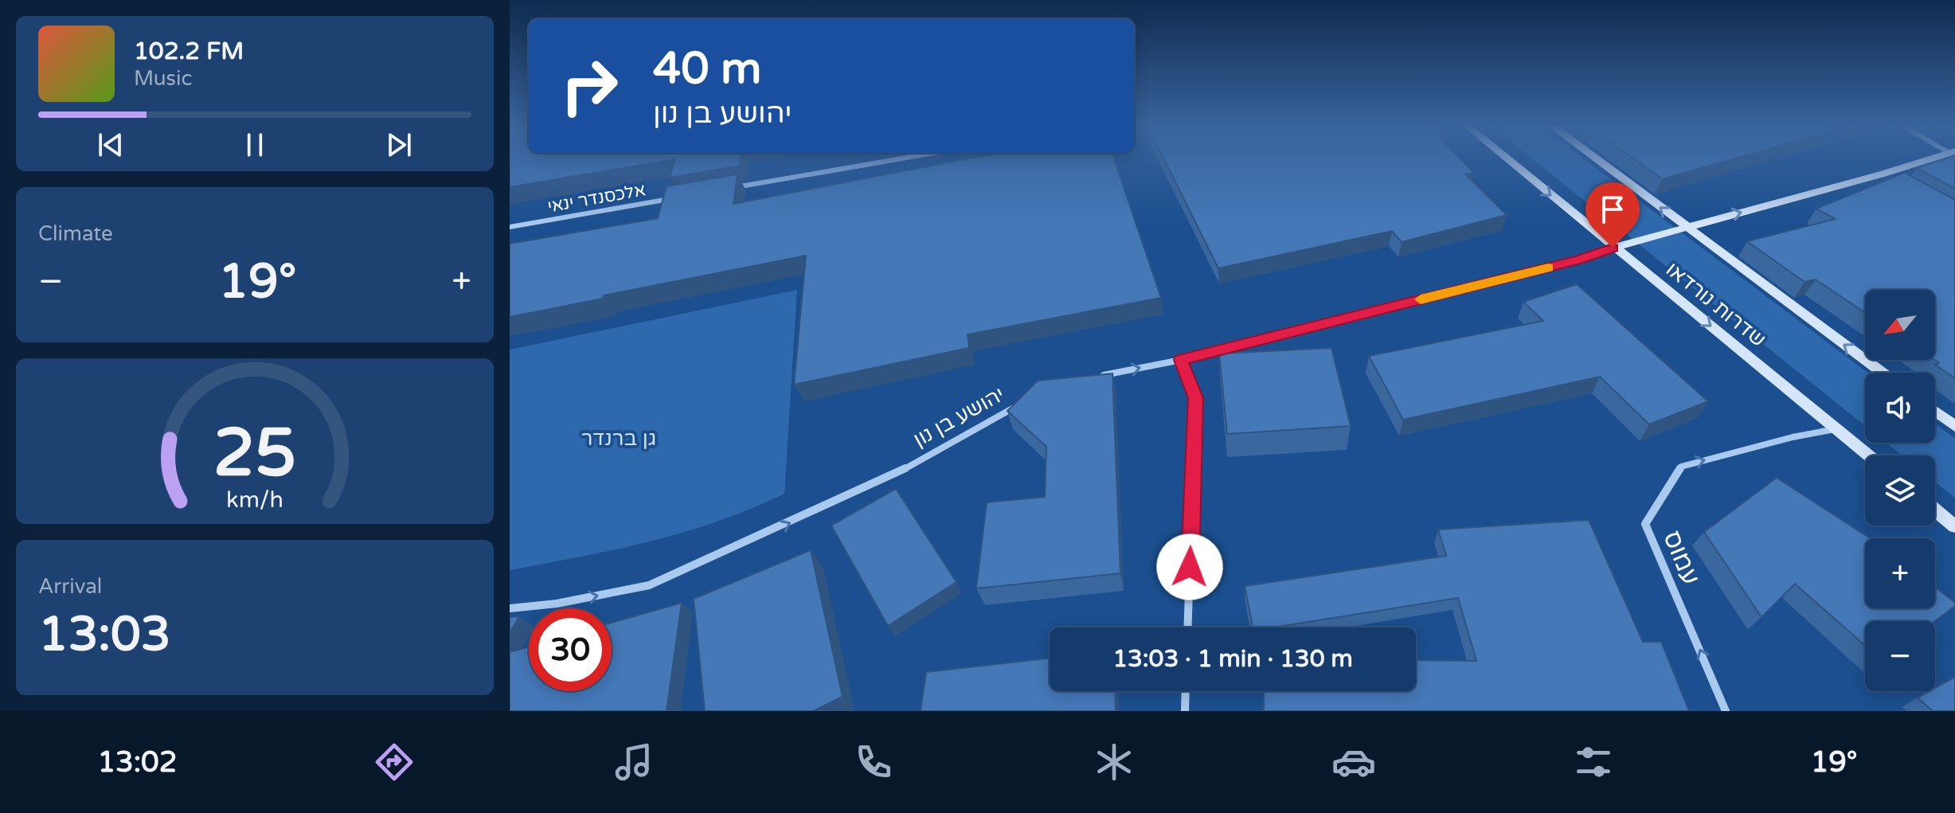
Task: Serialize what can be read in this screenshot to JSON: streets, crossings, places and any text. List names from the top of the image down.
{
  "streets": {
    "street": [
      "אלכסנדר ינאי",
      "שדרות נורדאו",
      "יהושע בן נון",
      "עמוס"
    ]
  },
  "crossings": [
    ["שדרות נורדאו", "עמוס"]
  ],
  "one_way": ["יהושע בן נון"],
  "parks": ["גן ברנדר"],
  "north": "bottom left",
  "page": {
    "turn": ["40 m", "יהושע בן נון"],
    "song": ["102.2 FM", "Music"],
    "tile": [
      "Climate",
      ["Arrival", "13:03"]
    ],
    "heat": ["−", "19°", "+"],
    "map_buttons": ["+", "−"],
    "limit": "30",
    "trip": "13:03 · 1 min · 130 m",
    "tabs": ["13:02", "19°"],
    "gauge": ["25", "km/h"]
  }
}
